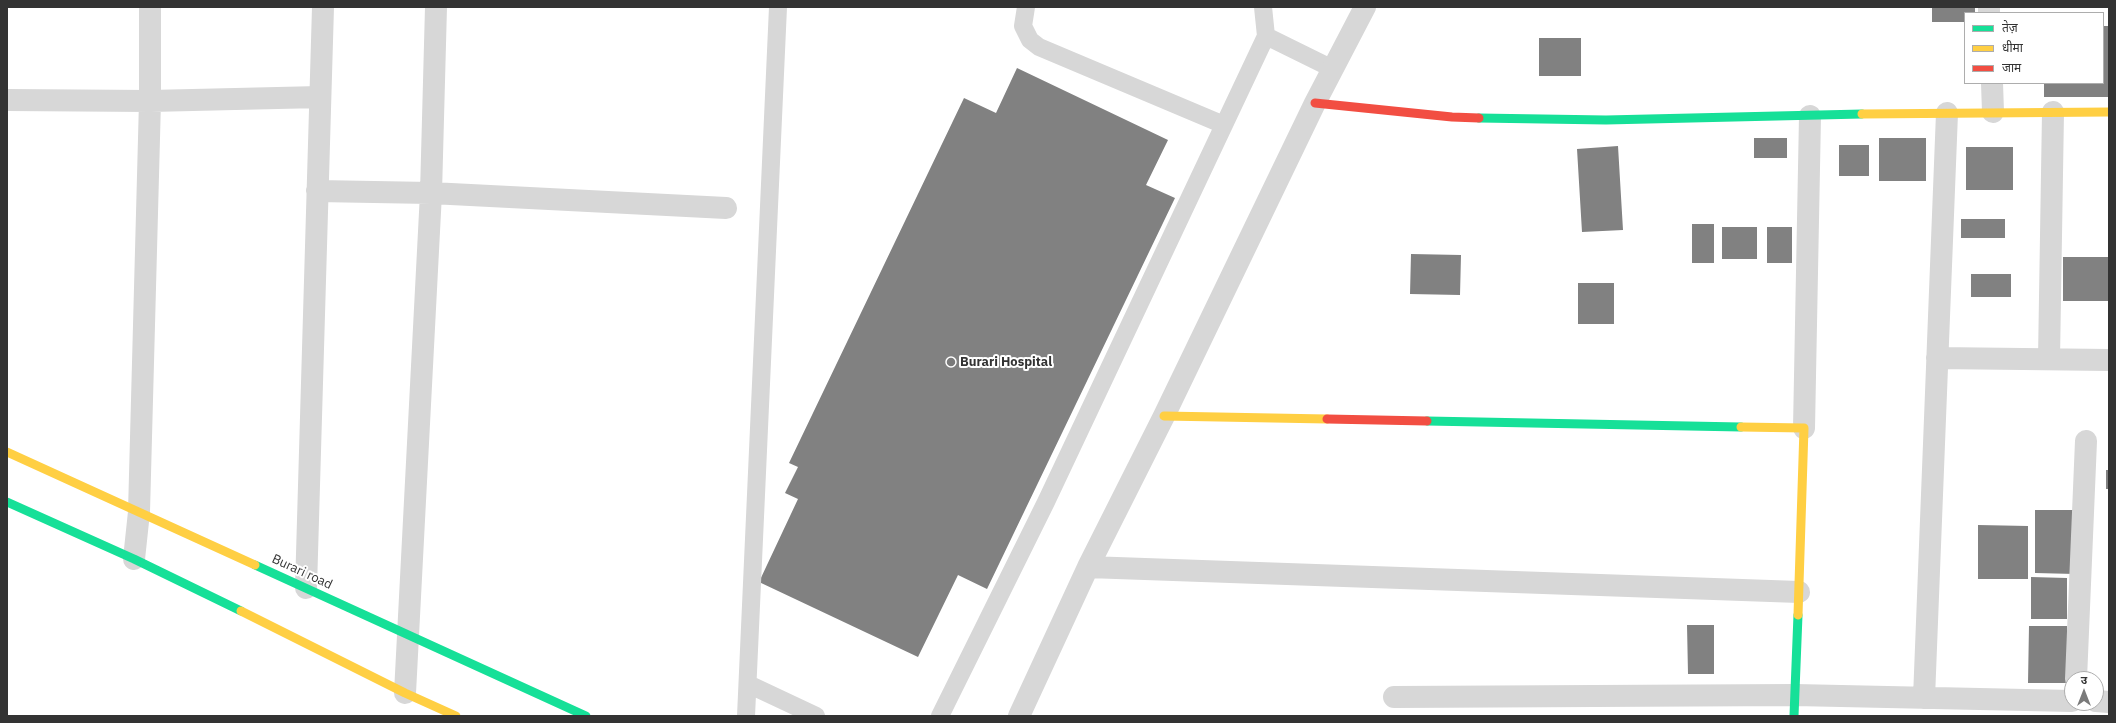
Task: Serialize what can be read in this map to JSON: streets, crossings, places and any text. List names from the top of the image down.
{
  "streets": {
    "street": ["Burari road"]
  },
  "places": ["Burari Hospital"],
  "legend": ["तेज़", "धीमा", "जाम"],
  "north": "top"
}
